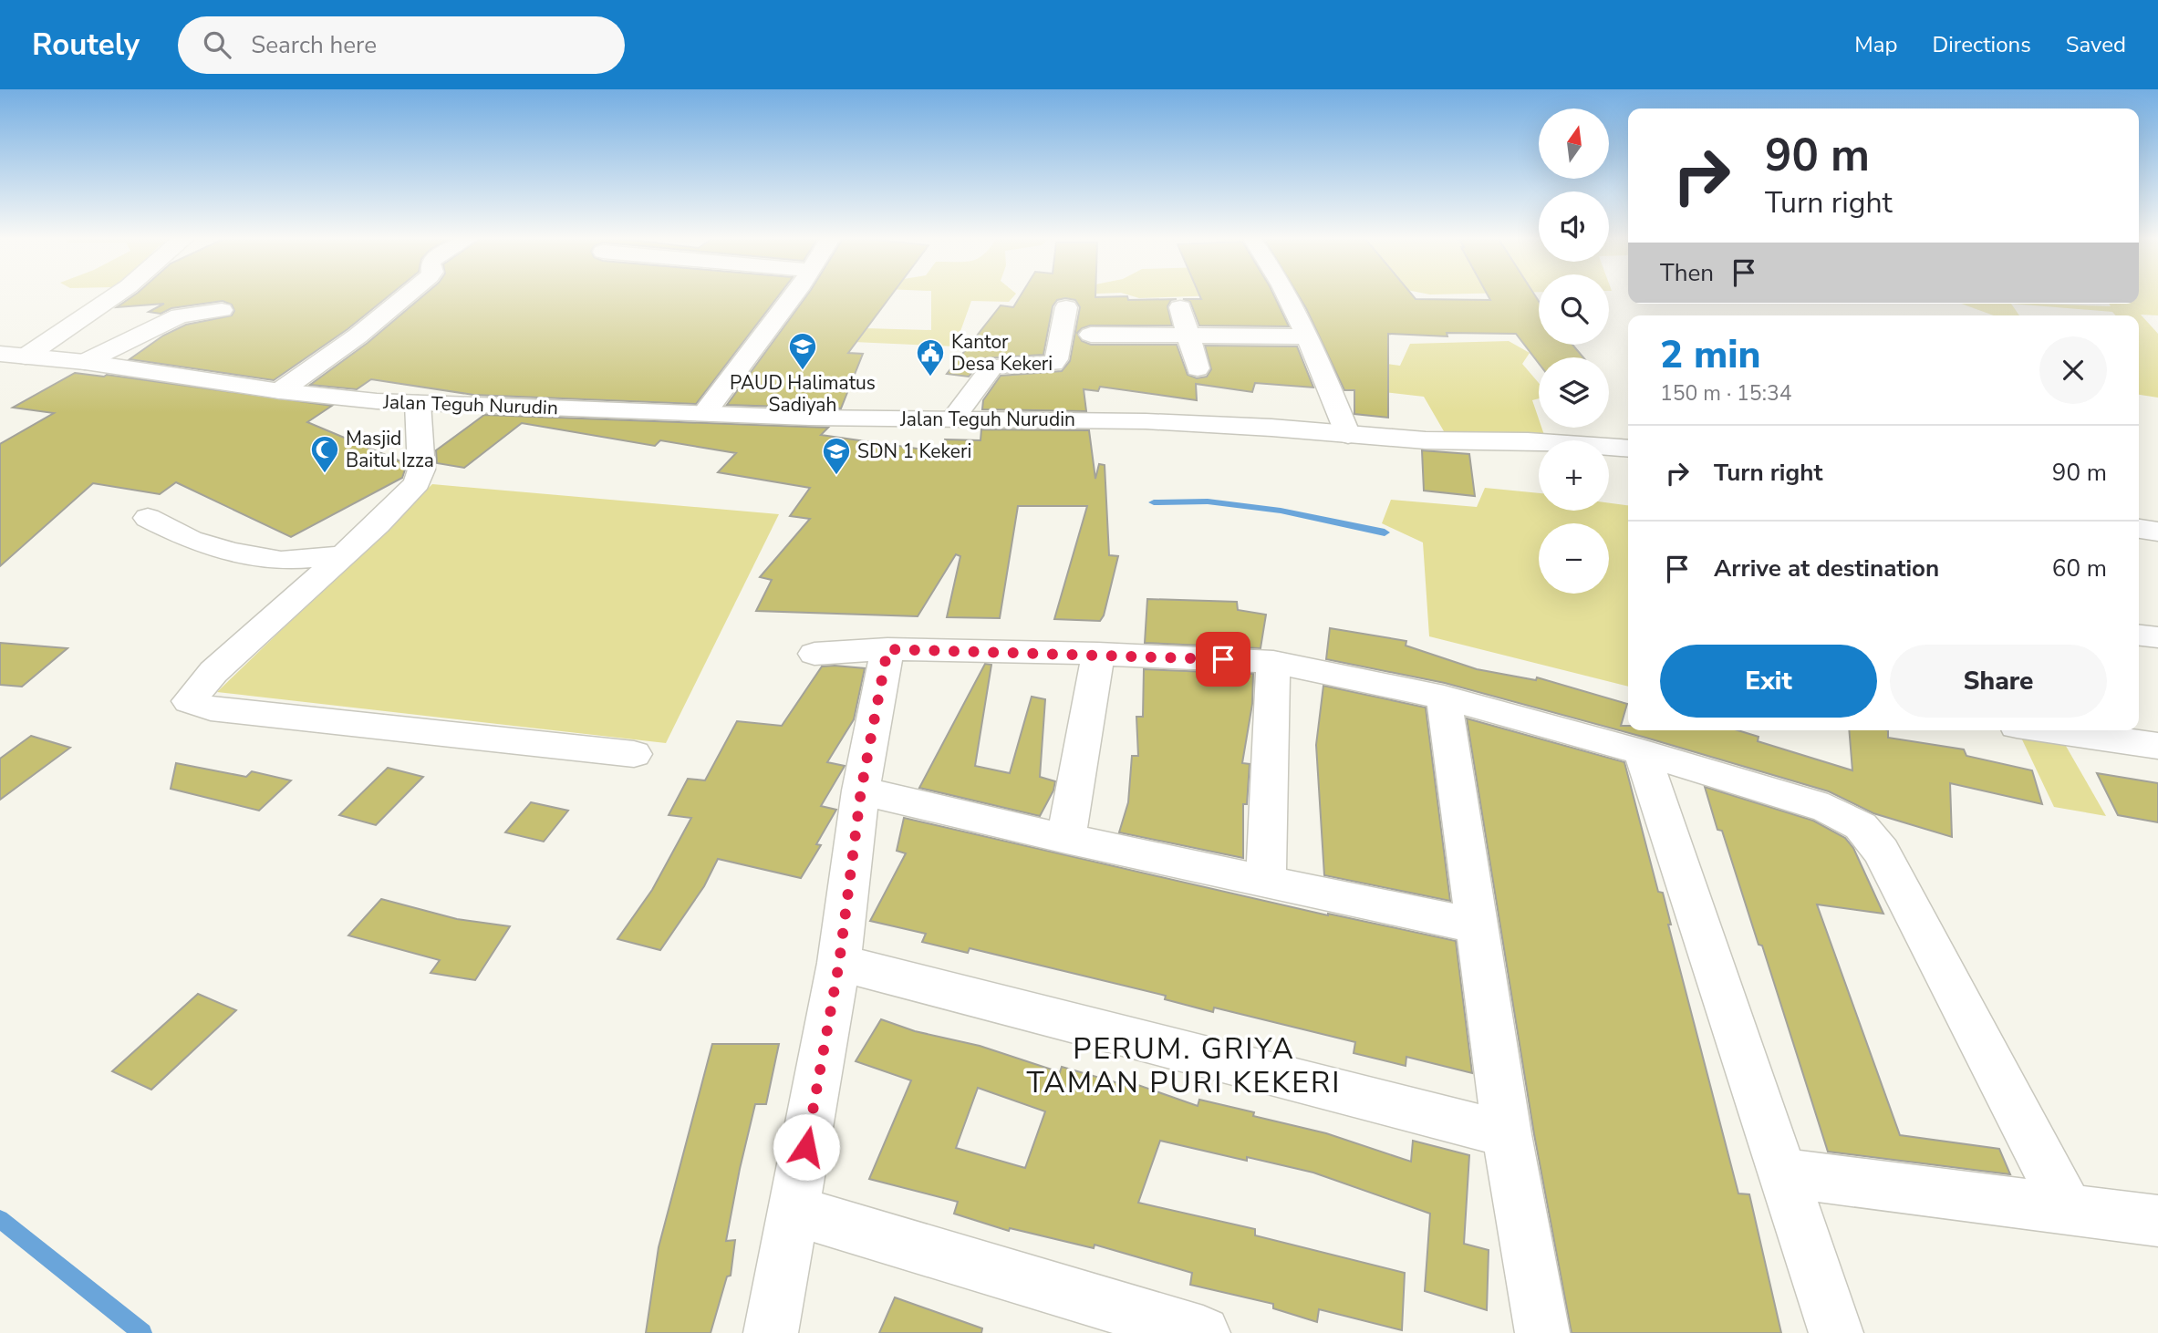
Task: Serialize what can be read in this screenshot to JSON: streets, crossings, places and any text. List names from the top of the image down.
{
  "streets": {
    "street": ["Jalan Teguh Nurudin"]
  },
  "districts": ["PERUM. GRIYA TAMAN PURI KEKERI"],
  "places": {
    "school or university": ["PAUD Halimatus Sadiyah", "SDN 1 Kekeri"],
    "public building": ["Kantor Desa Kekeri"],
    "mosque": ["Masjid Baitul Izza"]
  },
  "north": "top",
  "page": {
    "header": "Routely",
    "search": "Search here",
    "nav": ["Map", "Directions", "Saved"],
    "map_buttons": ["+", "−"],
    "turn": ["90 m", "Turn right"],
    "then": "Then",
    "heading": ["2 min", "150 m · 15:34"],
    "list": [
      {
        "name": "Turn right",
        "value": "90 m"
      },
      {
        "name": "Arrive at destination",
        "value": "60 m"
      }
    ],
    "buttons": ["Exit", "Share"]
  }
}
